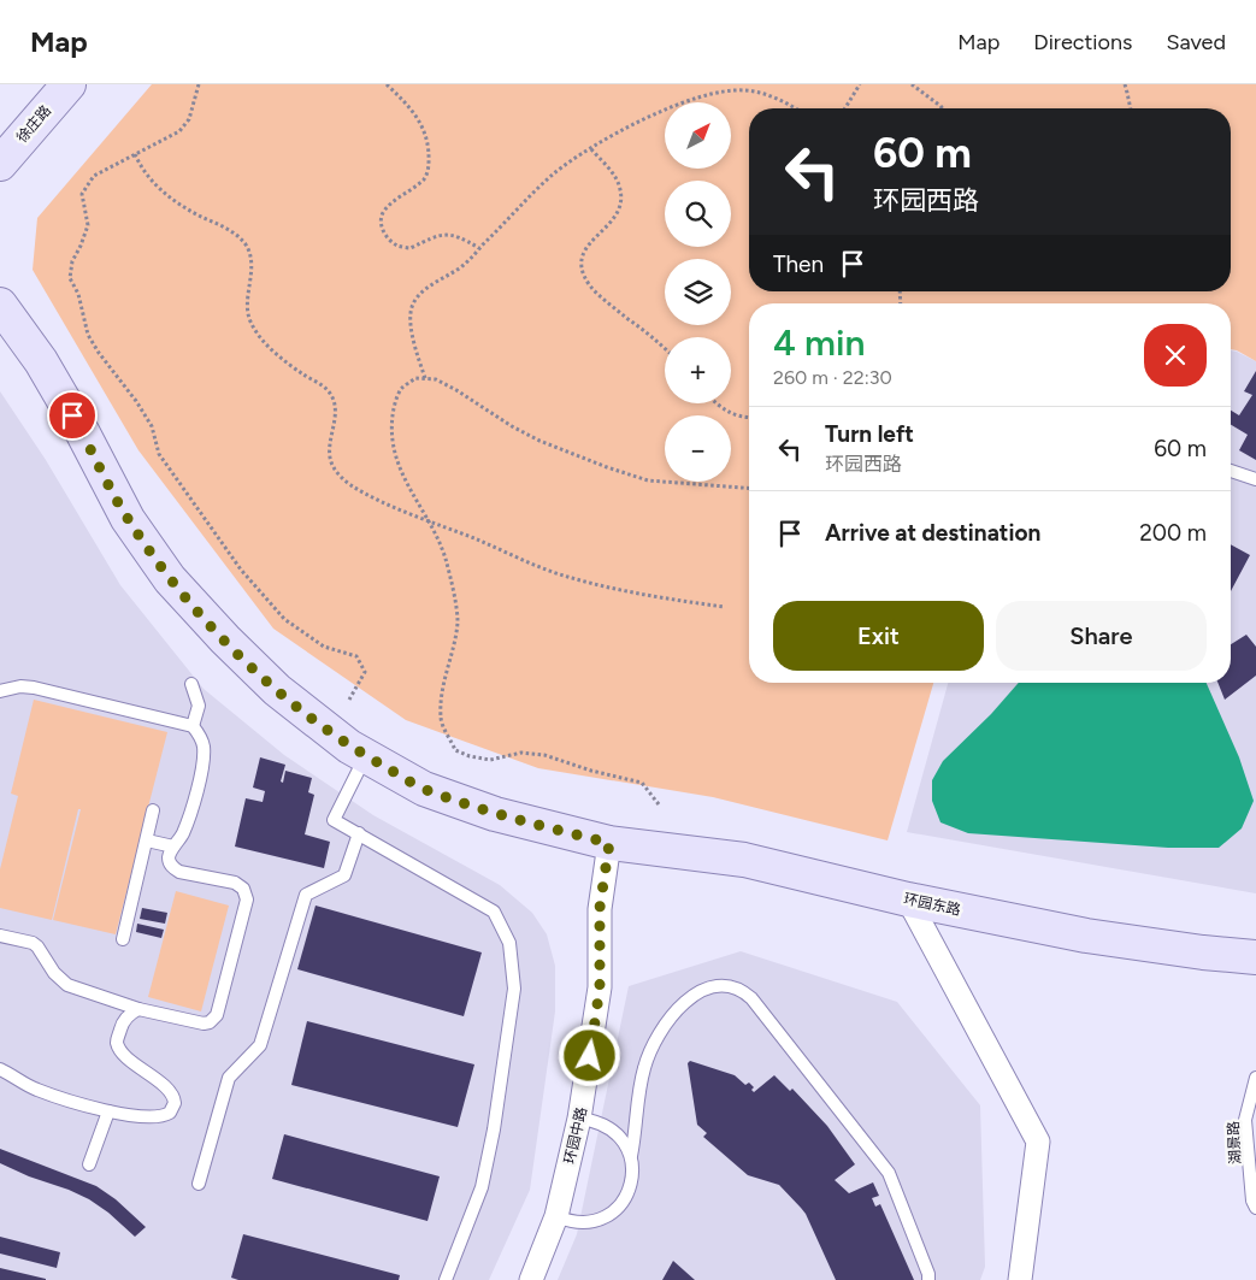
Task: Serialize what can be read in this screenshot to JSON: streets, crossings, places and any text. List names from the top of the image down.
{
  "streets": {
    "street": ["徐庄路", "环园东路", "环园中路"],
    "lane": ["湖景路"]
  },
  "crossings": [
    ["环园东路", "环园中路"]
  ],
  "north": "top right",
  "page": {
    "header": "Map",
    "nav": ["Map", "Directions", "Saved"],
    "map_buttons": ["+", "−"],
    "turn": ["60 m", "环园西路"],
    "then": "Then",
    "heading": ["4 min", "260 m · 22:30"],
    "list": [
      {
        "name": "Turn left",
        "note": "环园西路",
        "value": "60 m"
      },
      {
        "name": "Arrive at destination",
        "value": "200 m"
      }
    ],
    "buttons": ["Exit", "Share"]
  }
}
